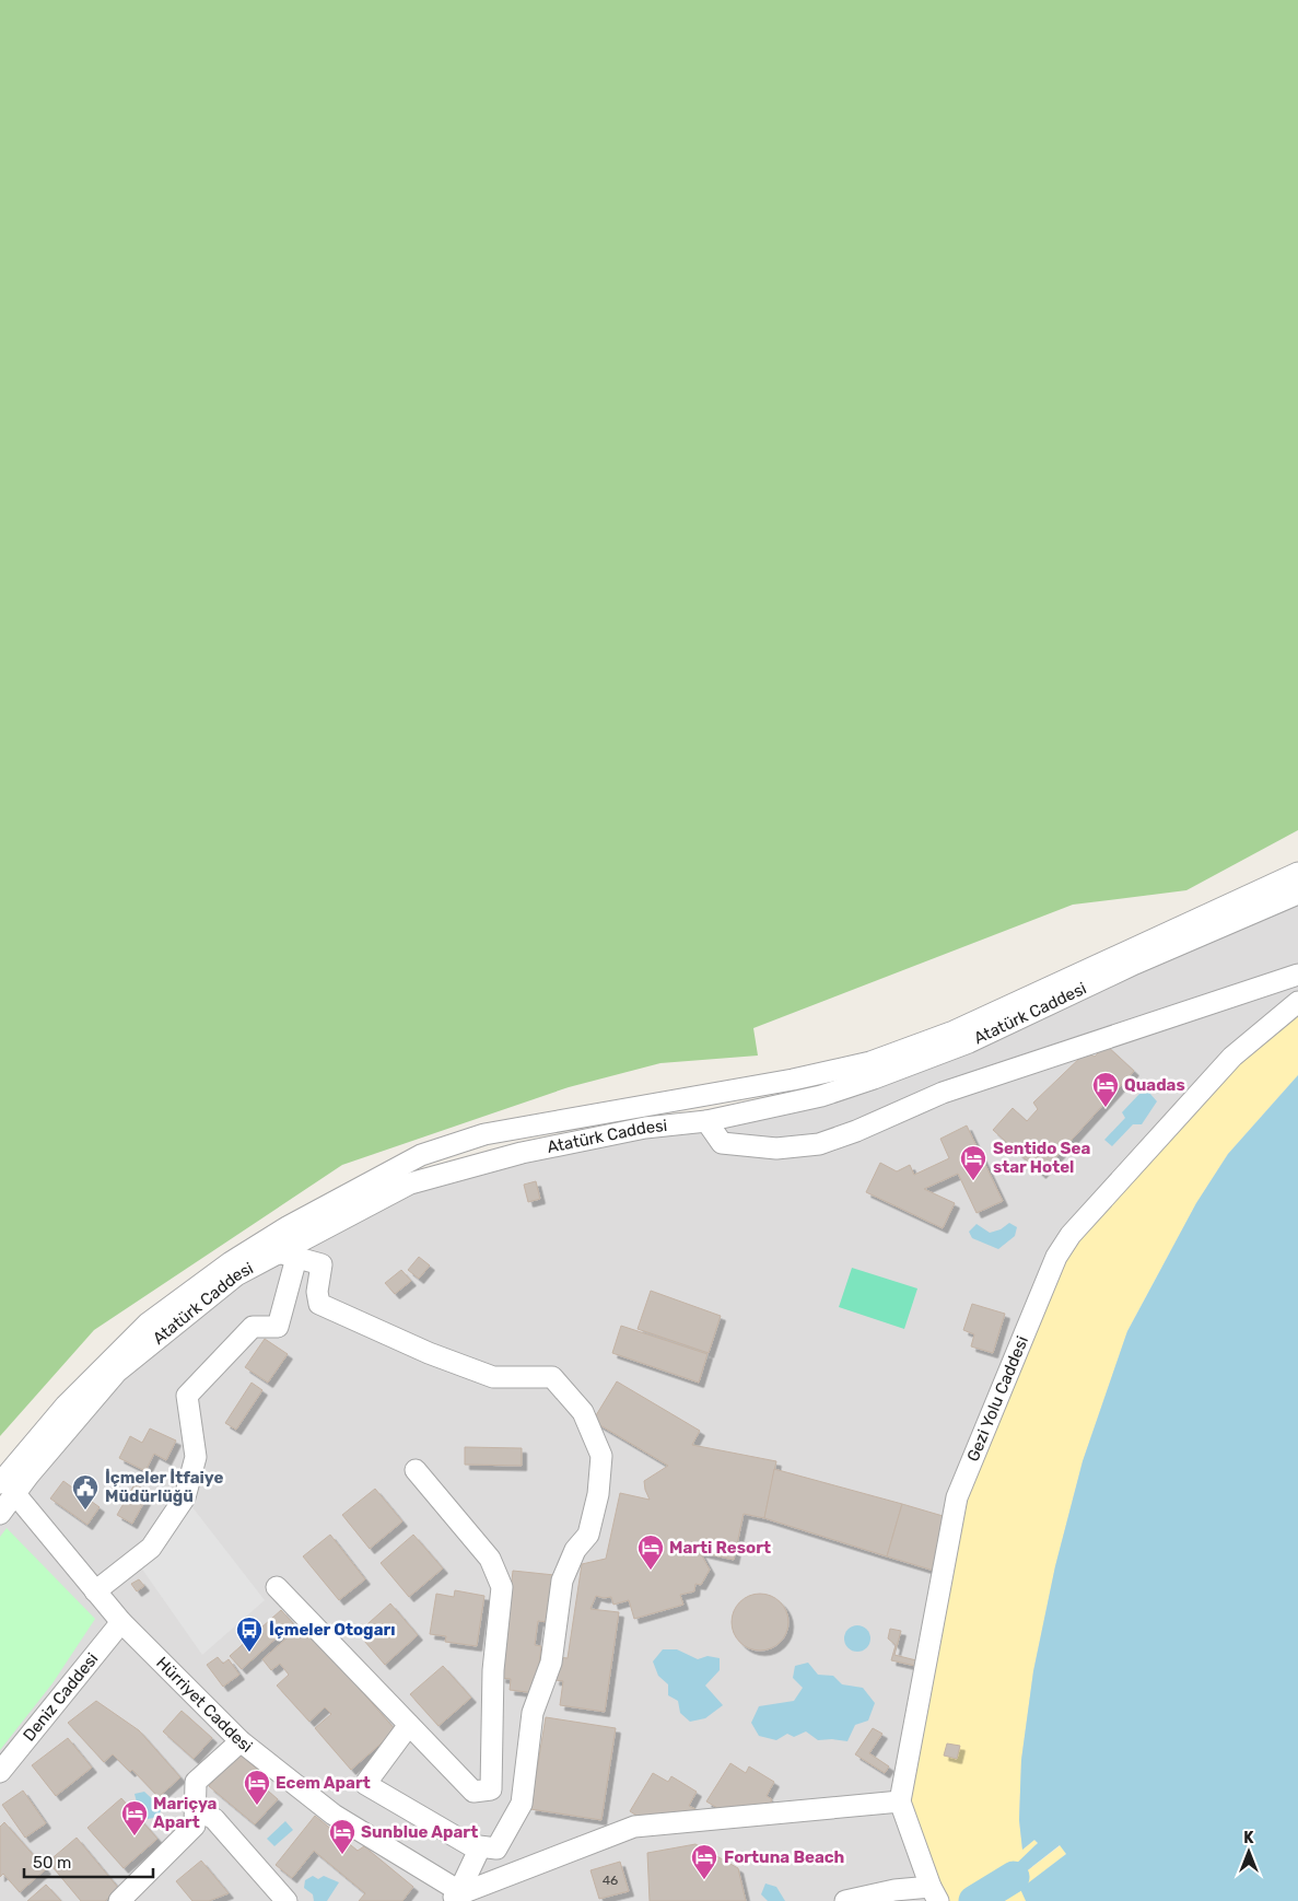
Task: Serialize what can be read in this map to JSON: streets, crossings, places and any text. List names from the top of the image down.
{
  "streets": {
    "street": [
      "Atatürk Caddesi",
      "Gezi Yolu Caddesi",
      "Deniz Caddesi",
      "Hürriyet Caddesi"
    ]
  },
  "crossings": [
    ["Atatürk Caddesi", "Hürriyet Caddesi"],
    ["Deniz Caddesi", "Hürriyet Caddesi"]
  ],
  "places": {
    "hotel": [
      "Quadas",
      "Sentido Sea star Hotel",
      "Marti Resort",
      "Ecem Apart",
      "Mariçya Apart",
      "Sunblue Apart",
      "Fortuna Beach"
    ],
    "public building": ["İçmeler İtfaiye Müdürlüğü"],
    "bus stop": ["İçmeler Otogarı"]
  },
  "house_numbers": ["46"],
  "scale_bar": "50 m",
  "north": "top"
}
